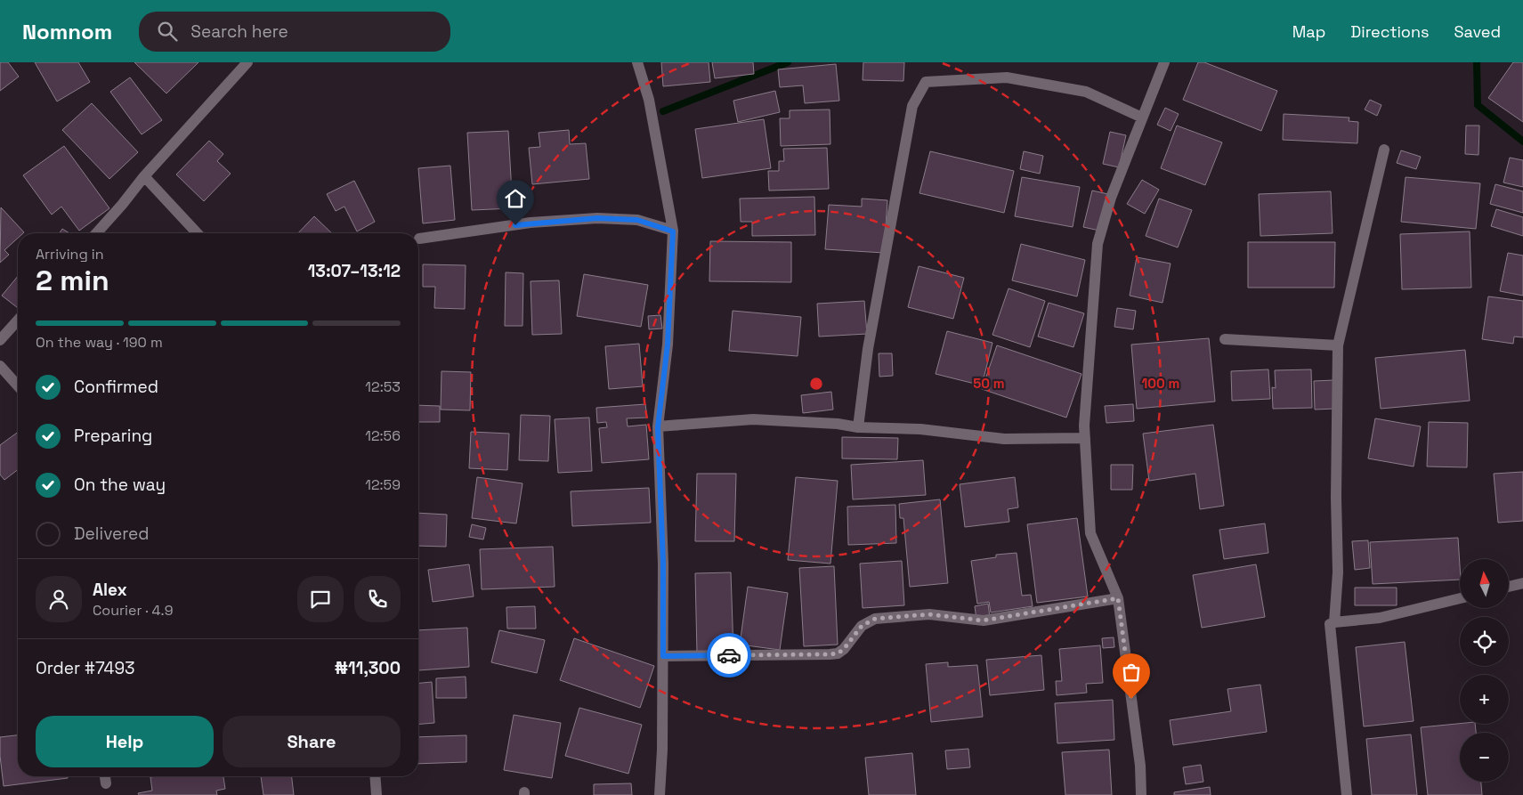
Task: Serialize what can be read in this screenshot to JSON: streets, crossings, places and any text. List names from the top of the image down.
{
  "north": "top",
  "page": {
    "header": "Nomnom",
    "search": "Search here",
    "nav": ["Map", "Directions", "Saved"],
    "heading": ["2 min", "Arriving in", "13:07–13:12"],
    "panel": [
      "Alex",
      "Courier · 4.9",
      "Order #7493",
      "₦11,300"
    ],
    "bar": "On the way · 190 m",
    "list": [
      ["Confirmed", "12:53"],
      ["Preparing", "12:56"],
      ["On the way", "12:59"],
      "Delivered"
    ],
    "map_buttons": ["+", "−"],
    "buttons": ["Help", "Share"]
  },
  "rings": ["50 m", "100 m"]
}
